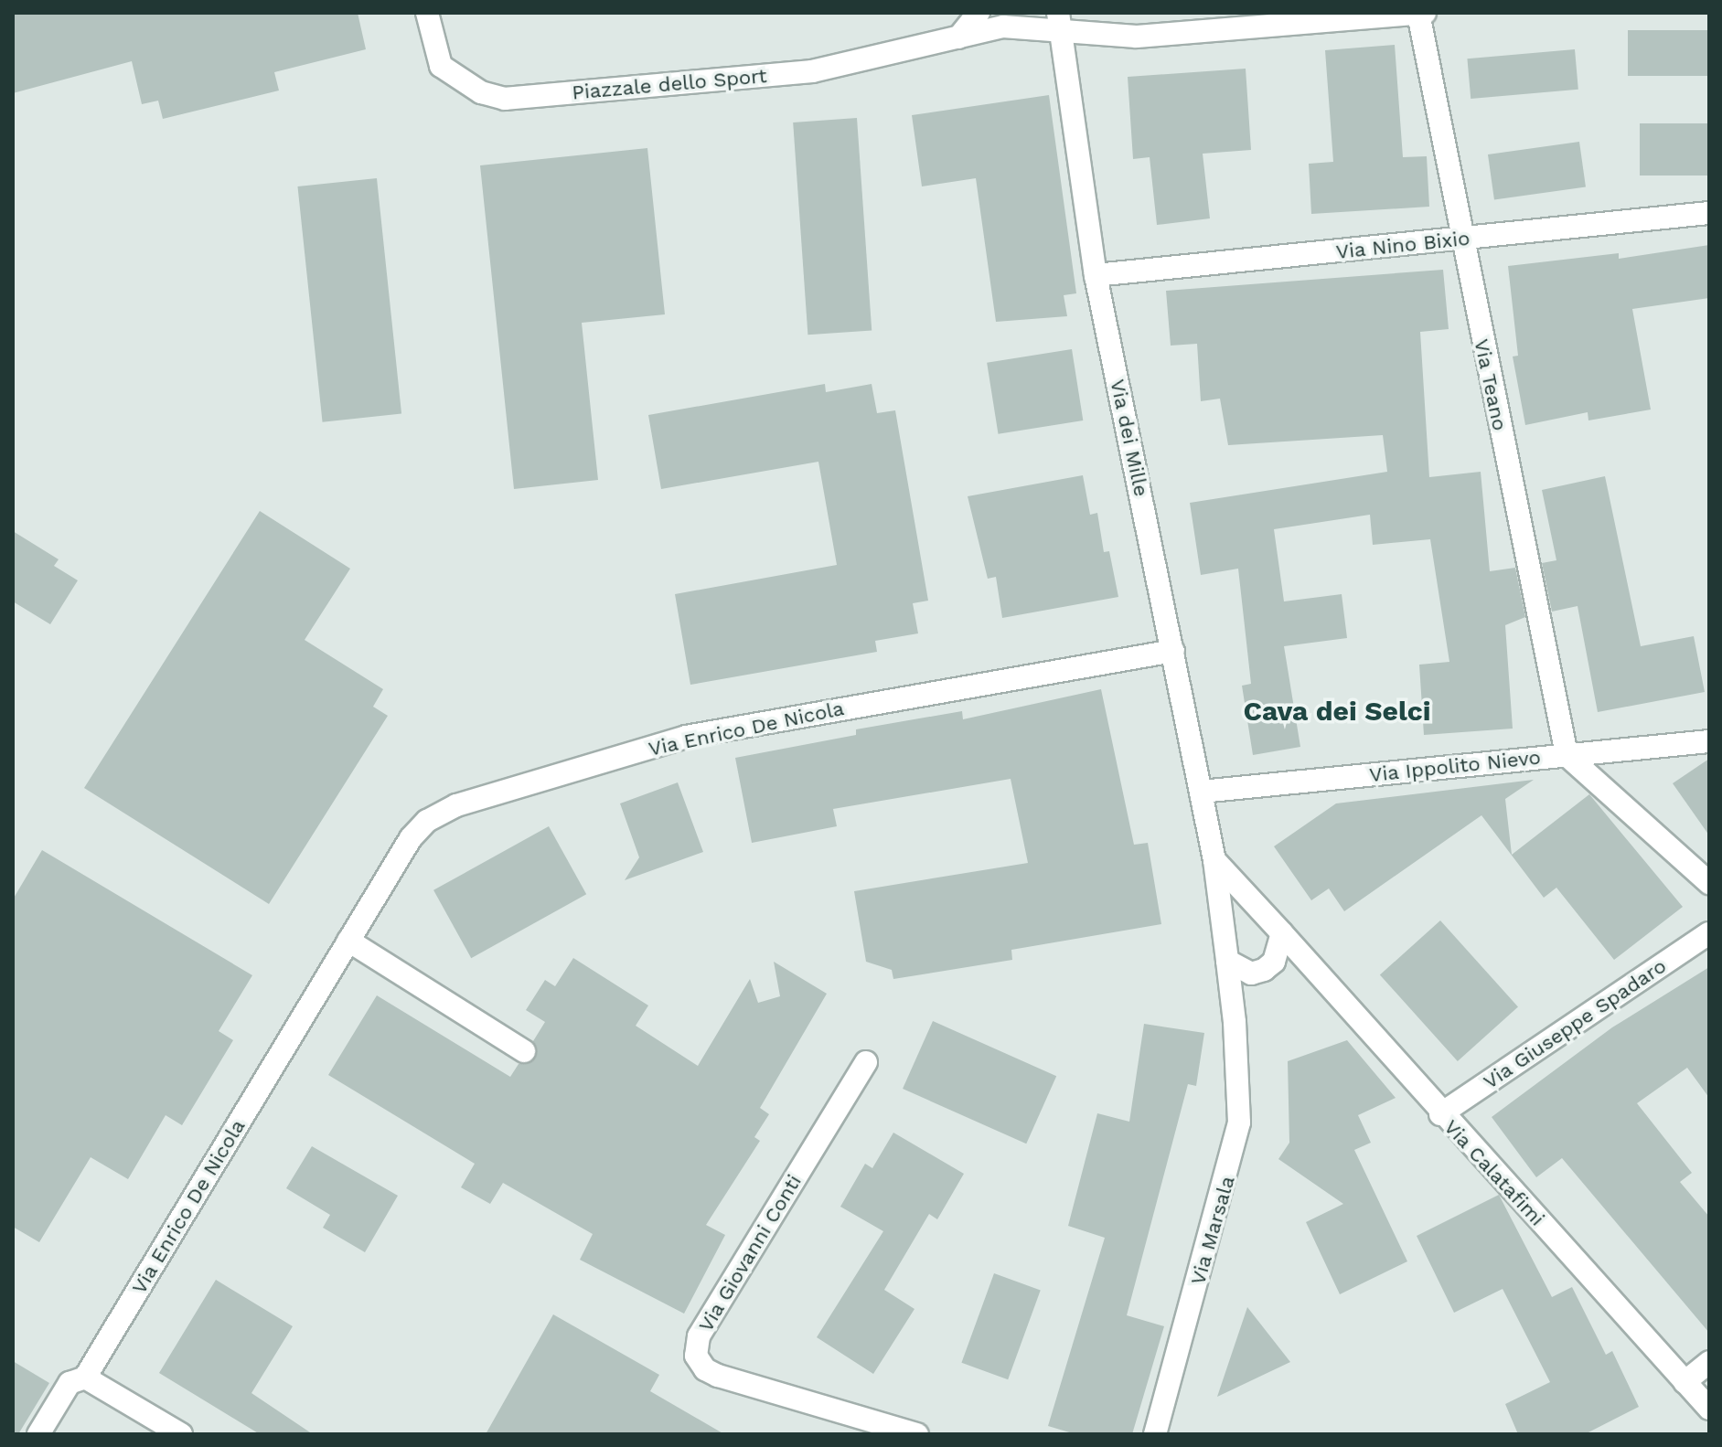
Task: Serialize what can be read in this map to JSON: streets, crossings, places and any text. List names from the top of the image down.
{
  "streets": {
    "street": [
      "Piazzale dello Sport",
      "Via Nino Bixio",
      "Via Teano",
      "Via dei Mille",
      "Via Enrico De Nicola",
      "Via Ippolito Nievo",
      "Via Giuseppe Spadaro",
      "Via Calatafimi",
      "Via Marsala",
      "Via Giovanni Conti"
    ]
  },
  "crossings": [
    ["Piazzale dello Sport", "Via Teano"],
    ["Piazzale dello Sport", "Via dei Mille"],
    ["Via Nino Bixio", "Via Teano"],
    ["Via Nino Bixio", "Via dei Mille"],
    ["Via Teano", "Via Ippolito Nievo"],
    ["Via dei Mille", "Via Enrico De Nicola"],
    ["Via dei Mille", "Via Ippolito Nievo"],
    ["Via dei Mille", "Via Marsala"],
    ["Via Giuseppe Spadaro", "Via Calatafimi"]
  ],
  "districts": ["Cava dei Selci"]
}
